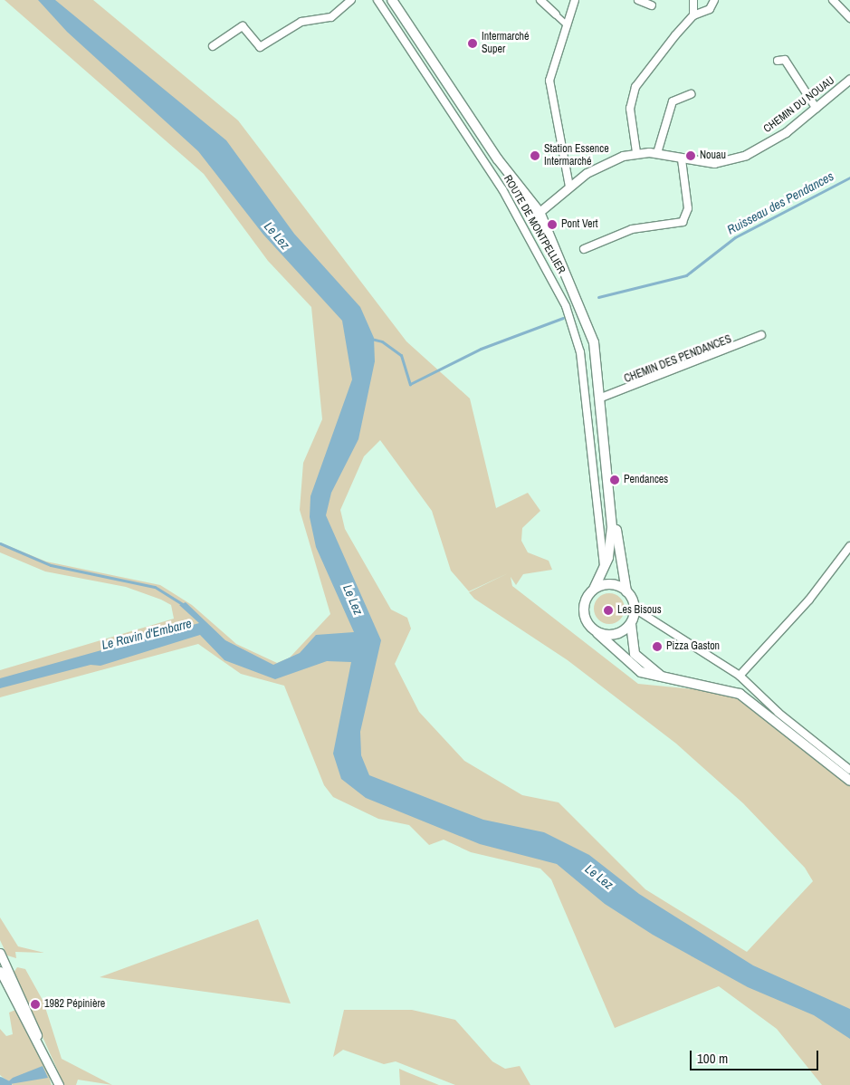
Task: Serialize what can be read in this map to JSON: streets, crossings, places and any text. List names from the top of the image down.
{
  "streets": {
    "main road": ["ROUTE DE MONTPELLIER"],
    "street": ["CHEMIN DU NOUAU", "CHEMIN DES PENDANCES"]
  },
  "crossings": [
    ["CHEMIN DU NOUAU", "ROUTE DE MONTPELLIER"],
    ["ROUTE DE MONTPELLIER", "CHEMIN DES PENDANCES"]
  ],
  "water": ["Ruisseau des Pendances", "Le Lez", "Le Ravin d'Embarre"],
  "places": [
    "Intermarché Super",
    "Station Essence Intermarché",
    "Nouau",
    "Pont Vert",
    "Pendances",
    "Les Bisous",
    "Pizza Gaston",
    "1982 Pépinière"
  ],
  "scale_bar": "100 m"
}
